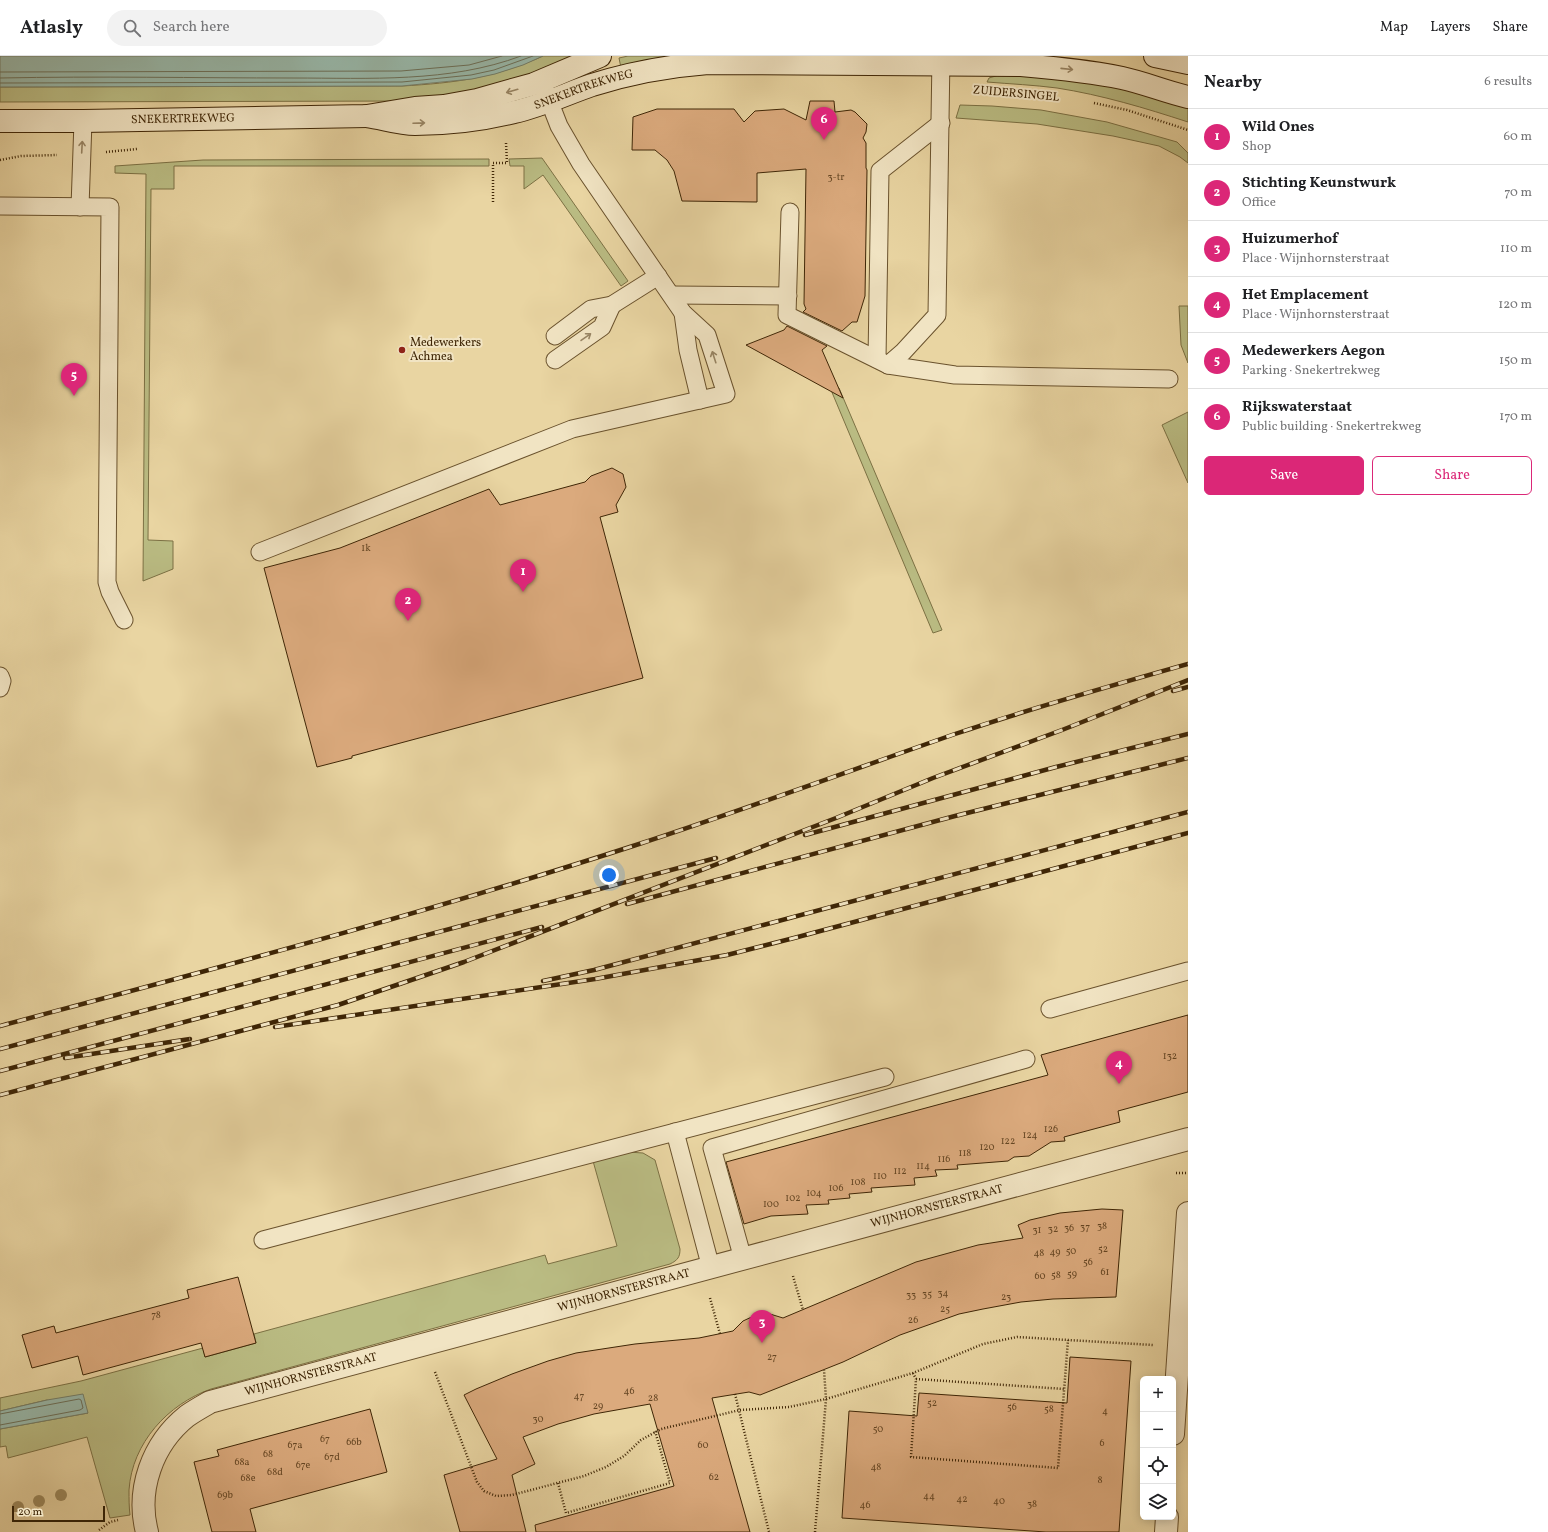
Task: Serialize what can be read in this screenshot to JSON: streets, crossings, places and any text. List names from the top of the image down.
{
  "streets": {
    "main road": ["SNEKERTREKWEG", "ZUIDERSINGEL", "WIJNHORNSTERSTRAAT"]
  },
  "crossings": [
    ["SNEKERTREKWEG", "ZUIDERSINGEL"]
  ],
  "one_way": ["ZUIDERSINGEL"],
  "places": ["Medewerkers Achmea"],
  "house_numbers": [
    "3-tr",
    "1k",
    "132",
    "126",
    "124",
    "122",
    "120",
    "118",
    "116",
    "114",
    "112",
    "110",
    "108",
    "106",
    "104",
    "102",
    "100",
    "38",
    "37",
    "36",
    "32",
    "31",
    "52",
    "50",
    "49",
    "48",
    "56",
    "61",
    "59",
    "58",
    "60",
    "34",
    "35",
    "33",
    "23",
    "25",
    "78",
    "26",
    "27",
    "46",
    "47",
    "28",
    "52",
    "29",
    "56",
    "58",
    "4",
    "30",
    "50",
    "67",
    "66b",
    "6",
    "67a",
    "60",
    "68",
    "67d",
    "68a",
    "67e",
    "48",
    "68d",
    "62",
    "68e",
    "8",
    "69b",
    "44",
    "42",
    "40",
    "38",
    "46"
  ],
  "scale_bar": "20 m",
  "page": {
    "header": "Atlasly",
    "search": "Search here",
    "nav": ["Map", "Layers", "Share"],
    "heading": ["Nearby", "6 results"],
    "pins": [
      "6",
      "5",
      "1",
      "2",
      "4",
      "3"
    ],
    "list": [
      {
        "mark": "1",
        "name": "Wild Ones",
        "note": "Shop",
        "value": "60 m"
      },
      {
        "mark": "2",
        "name": "Stichting Keunstwurk",
        "note": "Office",
        "value": "70 m"
      },
      {
        "mark": "3",
        "name": "Huizumerhof",
        "note": "Place · Wijnhornsterstraat",
        "value": "110 m"
      },
      {
        "mark": "4",
        "name": "Het Emplacement",
        "note": "Place · Wijnhornsterstraat",
        "value": "120 m"
      },
      {
        "mark": "5",
        "name": "Medewerkers Aegon",
        "note": "Parking · Snekertrekweg",
        "value": "150 m"
      },
      {
        "mark": "6",
        "name": "Rijkswaterstaat",
        "note": "Public building · Snekertrekweg",
        "value": "170 m"
      }
    ],
    "buttons": ["Save", "Share"],
    "map_buttons": ["+", "−"],
    "scale": "20 m"
  }
}
